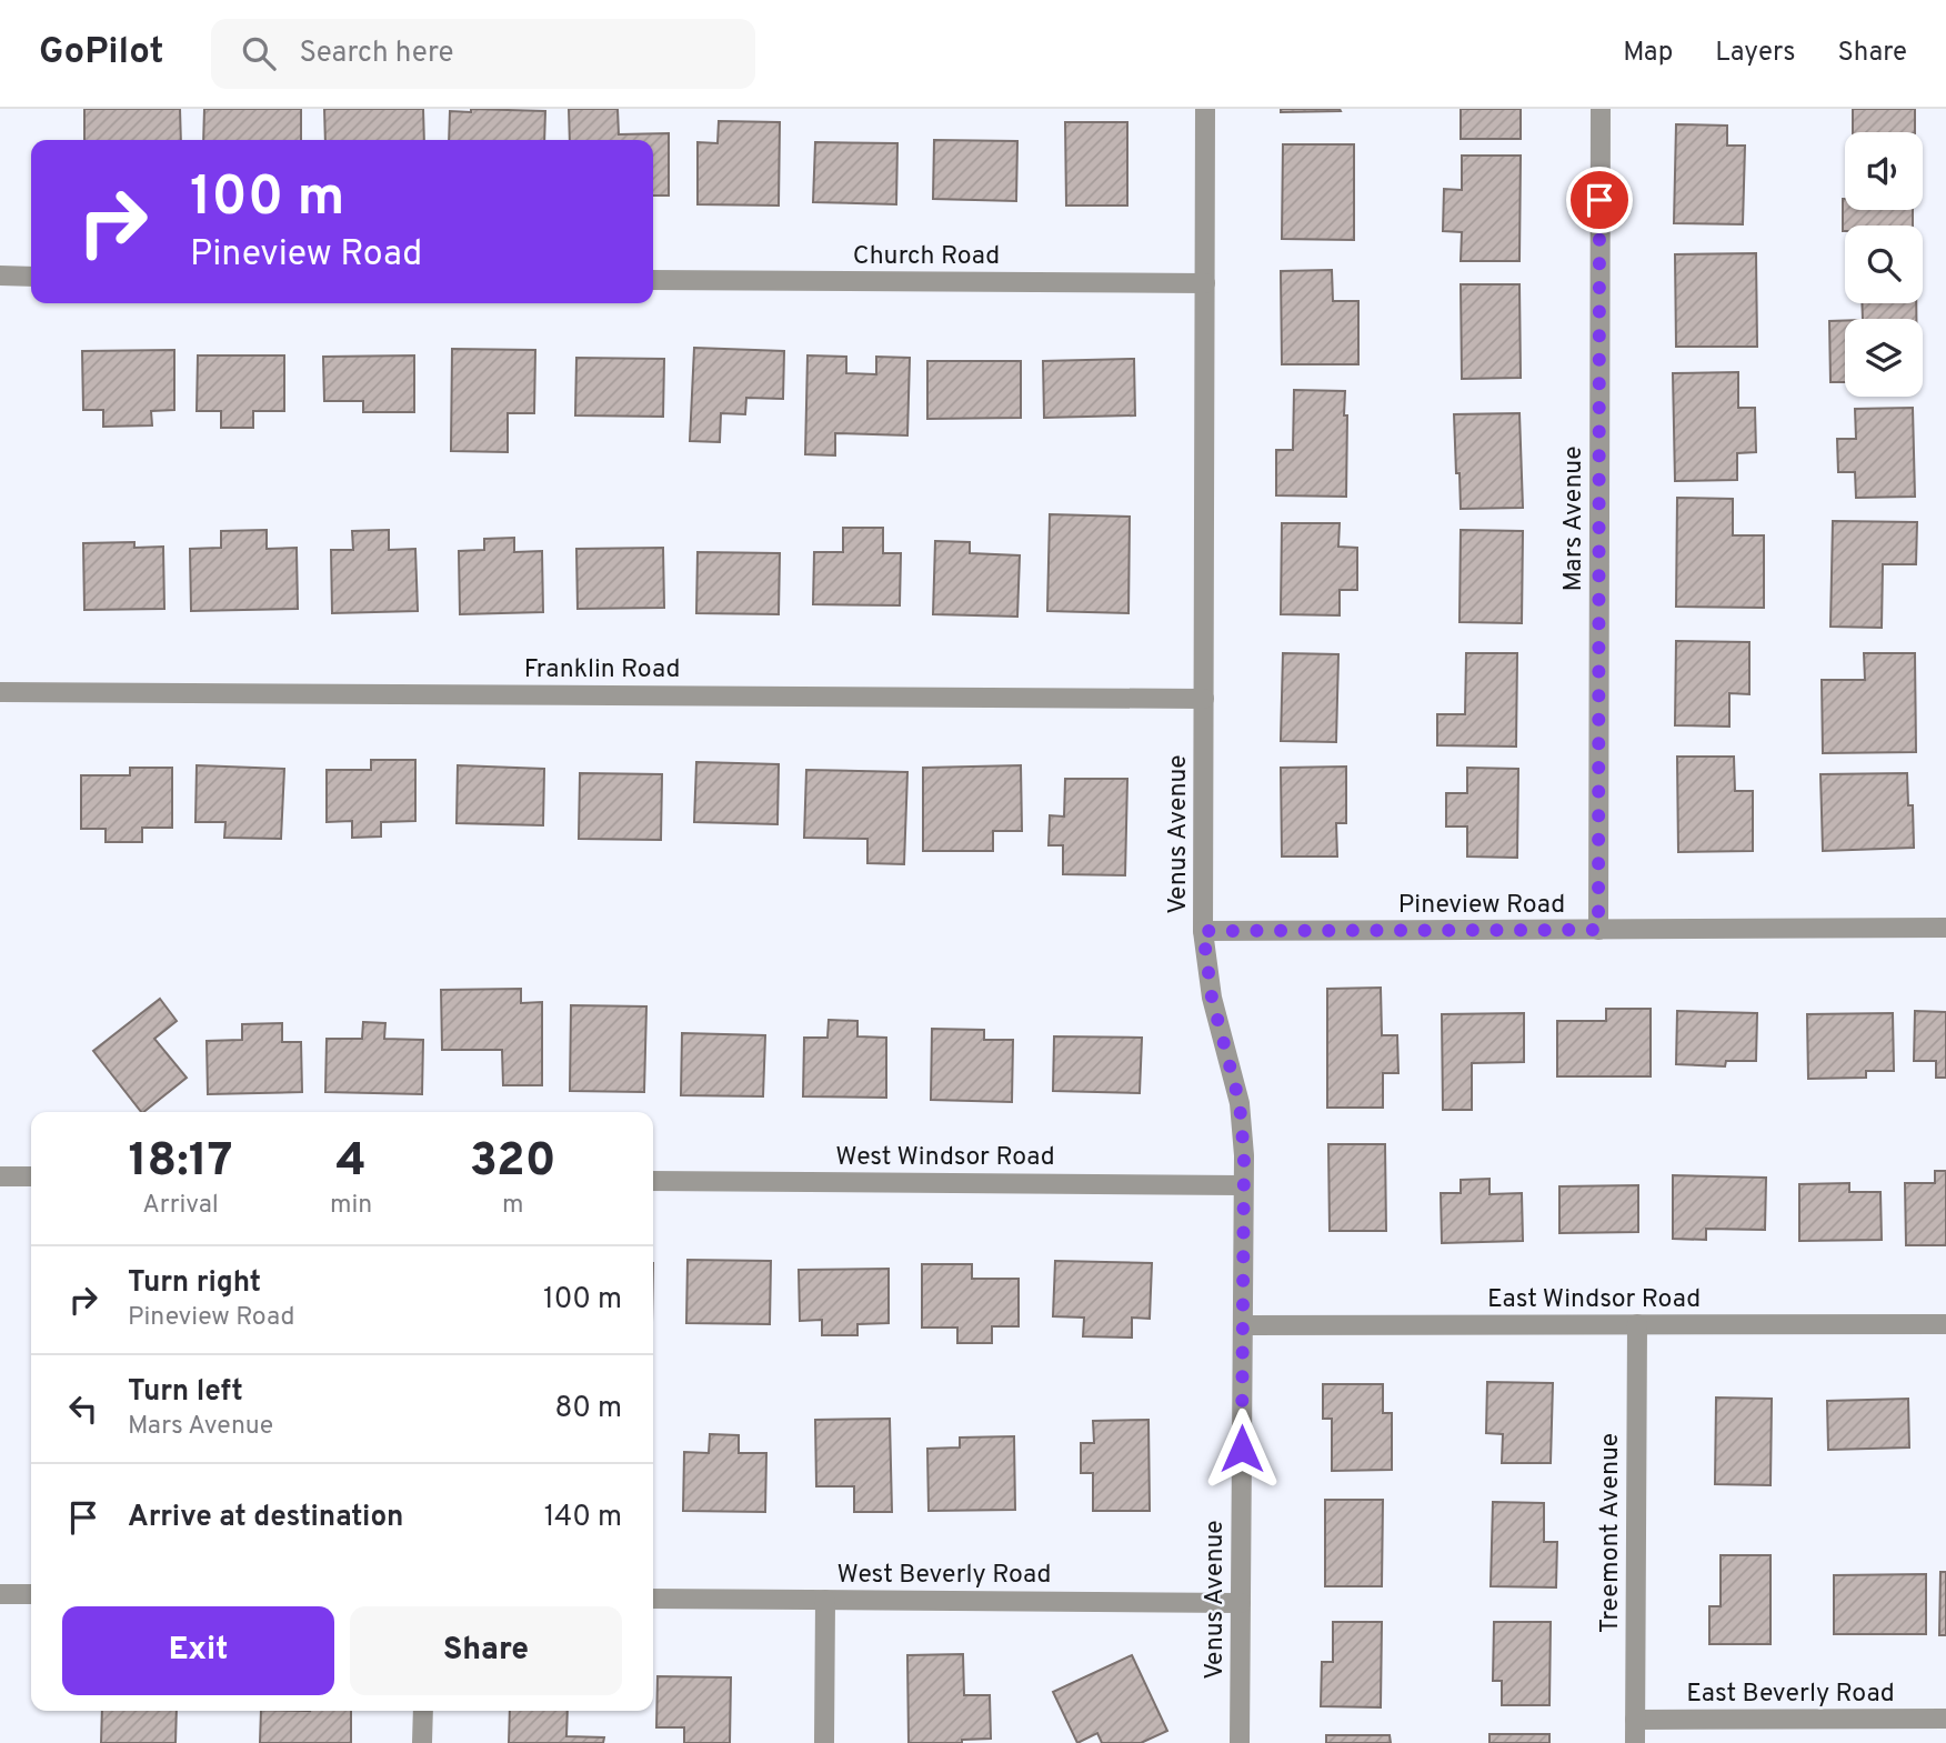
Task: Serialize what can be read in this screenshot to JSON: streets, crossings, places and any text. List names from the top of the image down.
{
  "streets": {
    "street": [
      "Church Road",
      "Mars Avenue",
      "Franklin Road",
      "Venus Avenue",
      "Pineview Road",
      "West Windsor Road",
      "East Windsor Road",
      "Treemont Avenue",
      "West Beverly Road",
      "East Beverly Road"
    ]
  },
  "crossings": [
    ["Church Road", "Venus Avenue"],
    ["Mars Avenue", "Pineview Road"],
    ["Franklin Road", "Venus Avenue"],
    ["Venus Avenue", "Pineview Road"],
    ["Venus Avenue", "West Windsor Road"],
    ["Venus Avenue", "East Windsor Road"],
    ["Venus Avenue", "West Beverly Road"],
    ["East Windsor Road", "Treemont Avenue"],
    ["Treemont Avenue", "East Beverly Road"]
  ],
  "page": {
    "header": "GoPilot",
    "search": "Search here",
    "nav": ["Map", "Layers", "Share"],
    "turn": ["100 m", "Pineview Road"],
    "eta": [
      "18:17",
      "Arrival",
      "4",
      "min",
      "320",
      "m"
    ],
    "list": [
      {
        "name": "Turn right",
        "note": "Pineview Road",
        "value": "100 m"
      },
      {
        "name": "Turn left",
        "note": "Mars Avenue",
        "value": "80 m"
      },
      {
        "name": "Arrive at destination",
        "value": "140 m"
      }
    ],
    "buttons": ["Exit", "Share"]
  }
}
